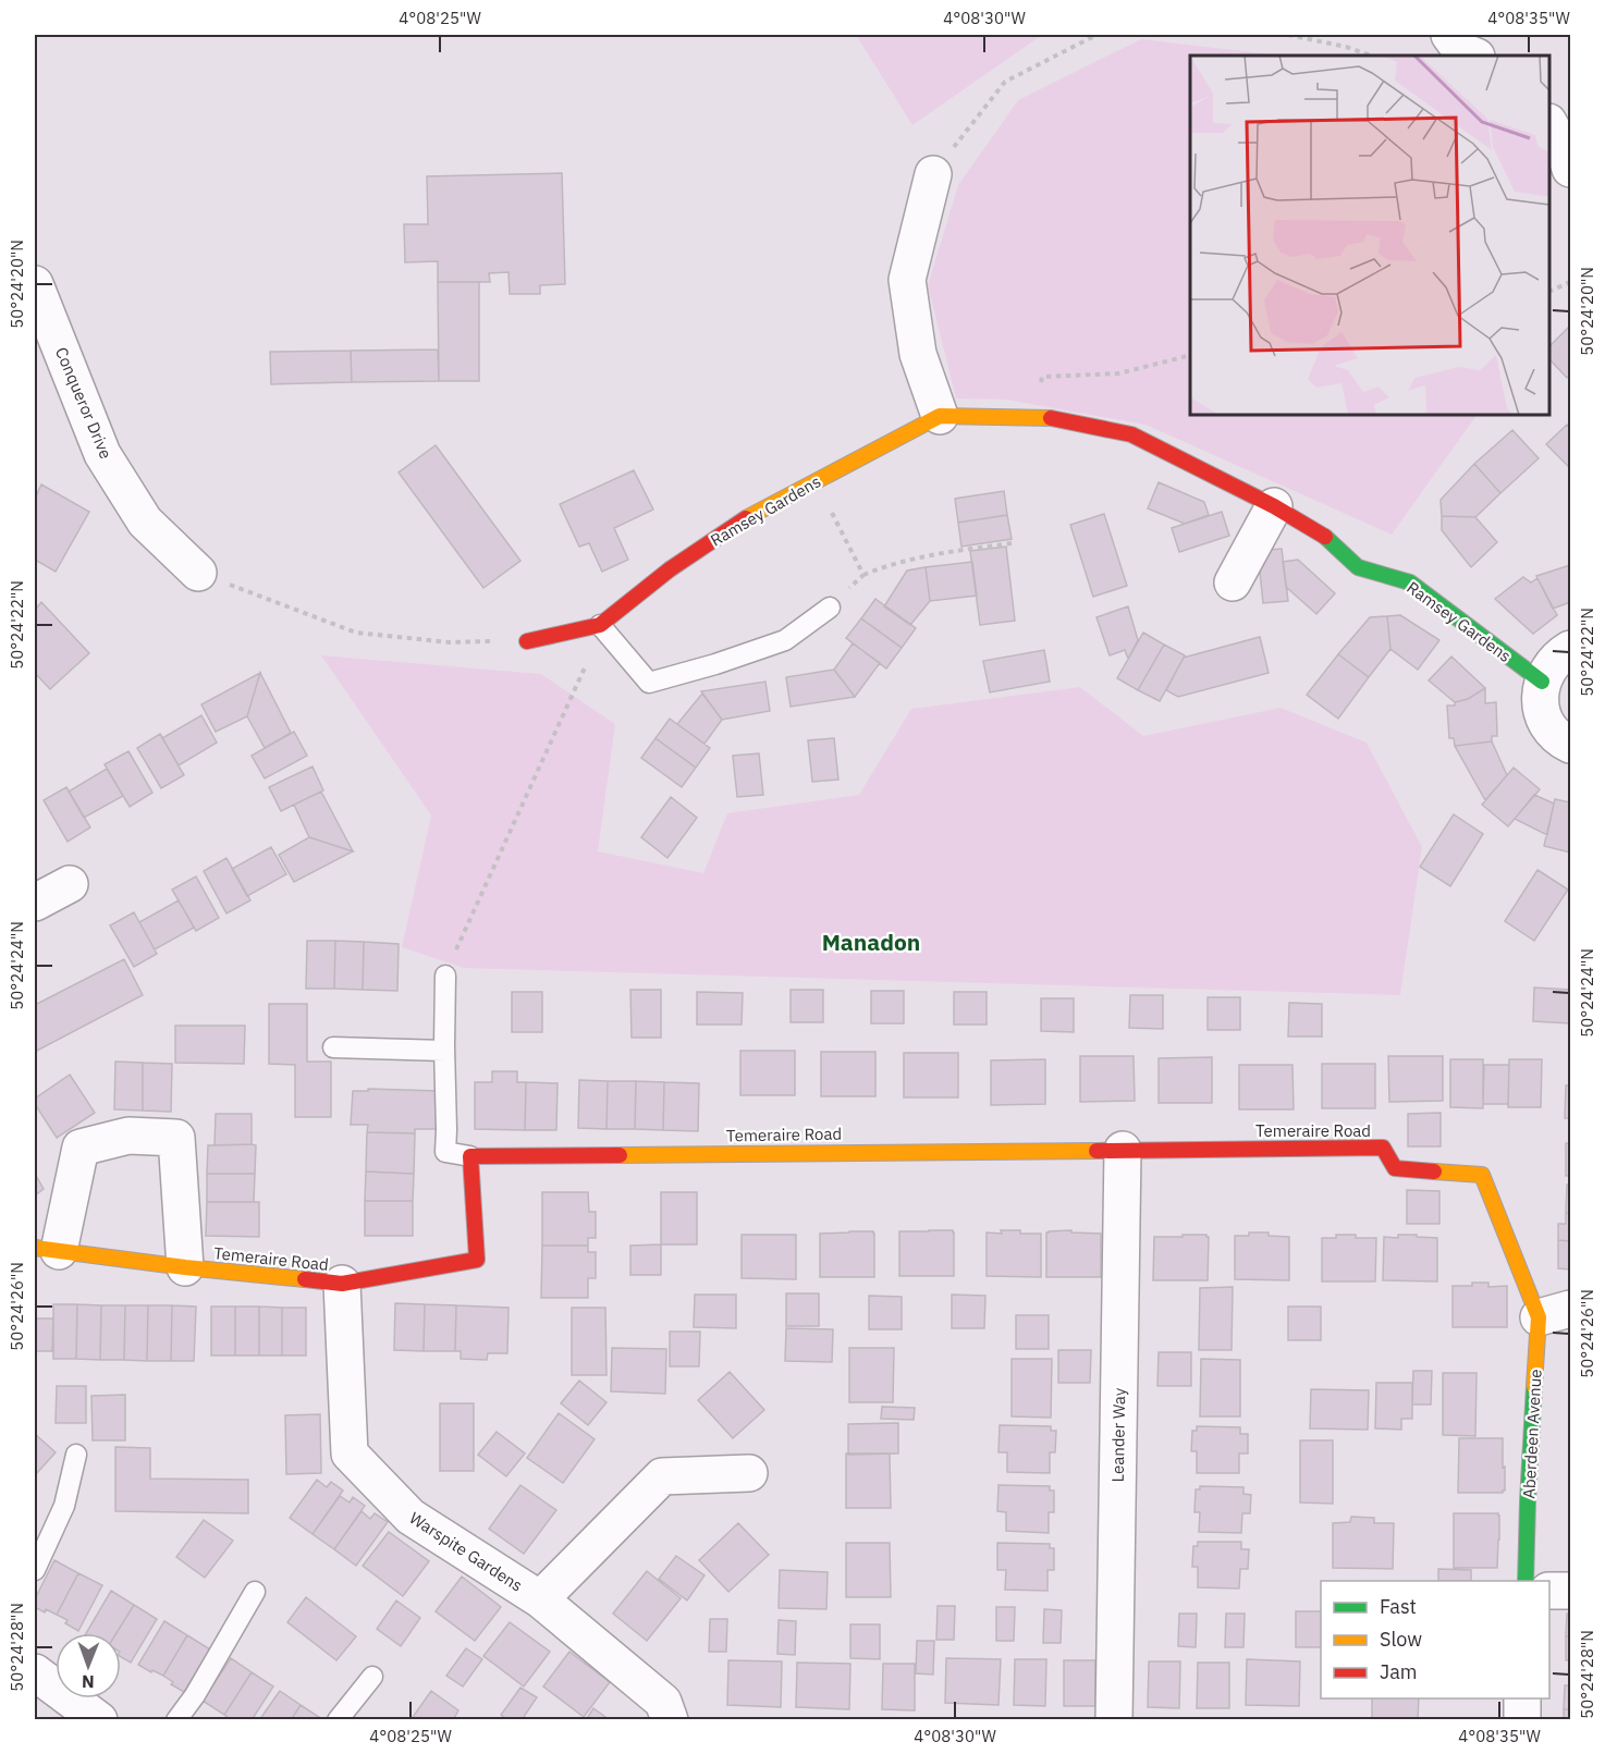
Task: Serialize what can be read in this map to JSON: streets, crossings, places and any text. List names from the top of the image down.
{
  "streets": {
    "street": [
      "Conqueror Drive",
      "Ramsey Gardens",
      "Temeraire Road",
      "Aberdeen Avenue",
      "Leander Way",
      "Warspite Gardens"
    ]
  },
  "crossings": [
    ["Temeraire Road", "Aberdeen Avenue"],
    ["Temeraire Road", "Leander Way"],
    ["Temeraire Road", "Warspite Gardens"]
  ],
  "districts": ["Manadon"],
  "legend": ["Fast", "Slow", "Jam"],
  "north": "bottom",
  "coordinates": [
    "4°08'25\"W",
    "4°08'30\"W",
    "4°08'35\"W",
    "50°24'20\"N",
    "50°24'22\"N",
    "50°24'24\"N",
    "50°24'26\"N",
    "50°24'28\"N"
  ]
}
